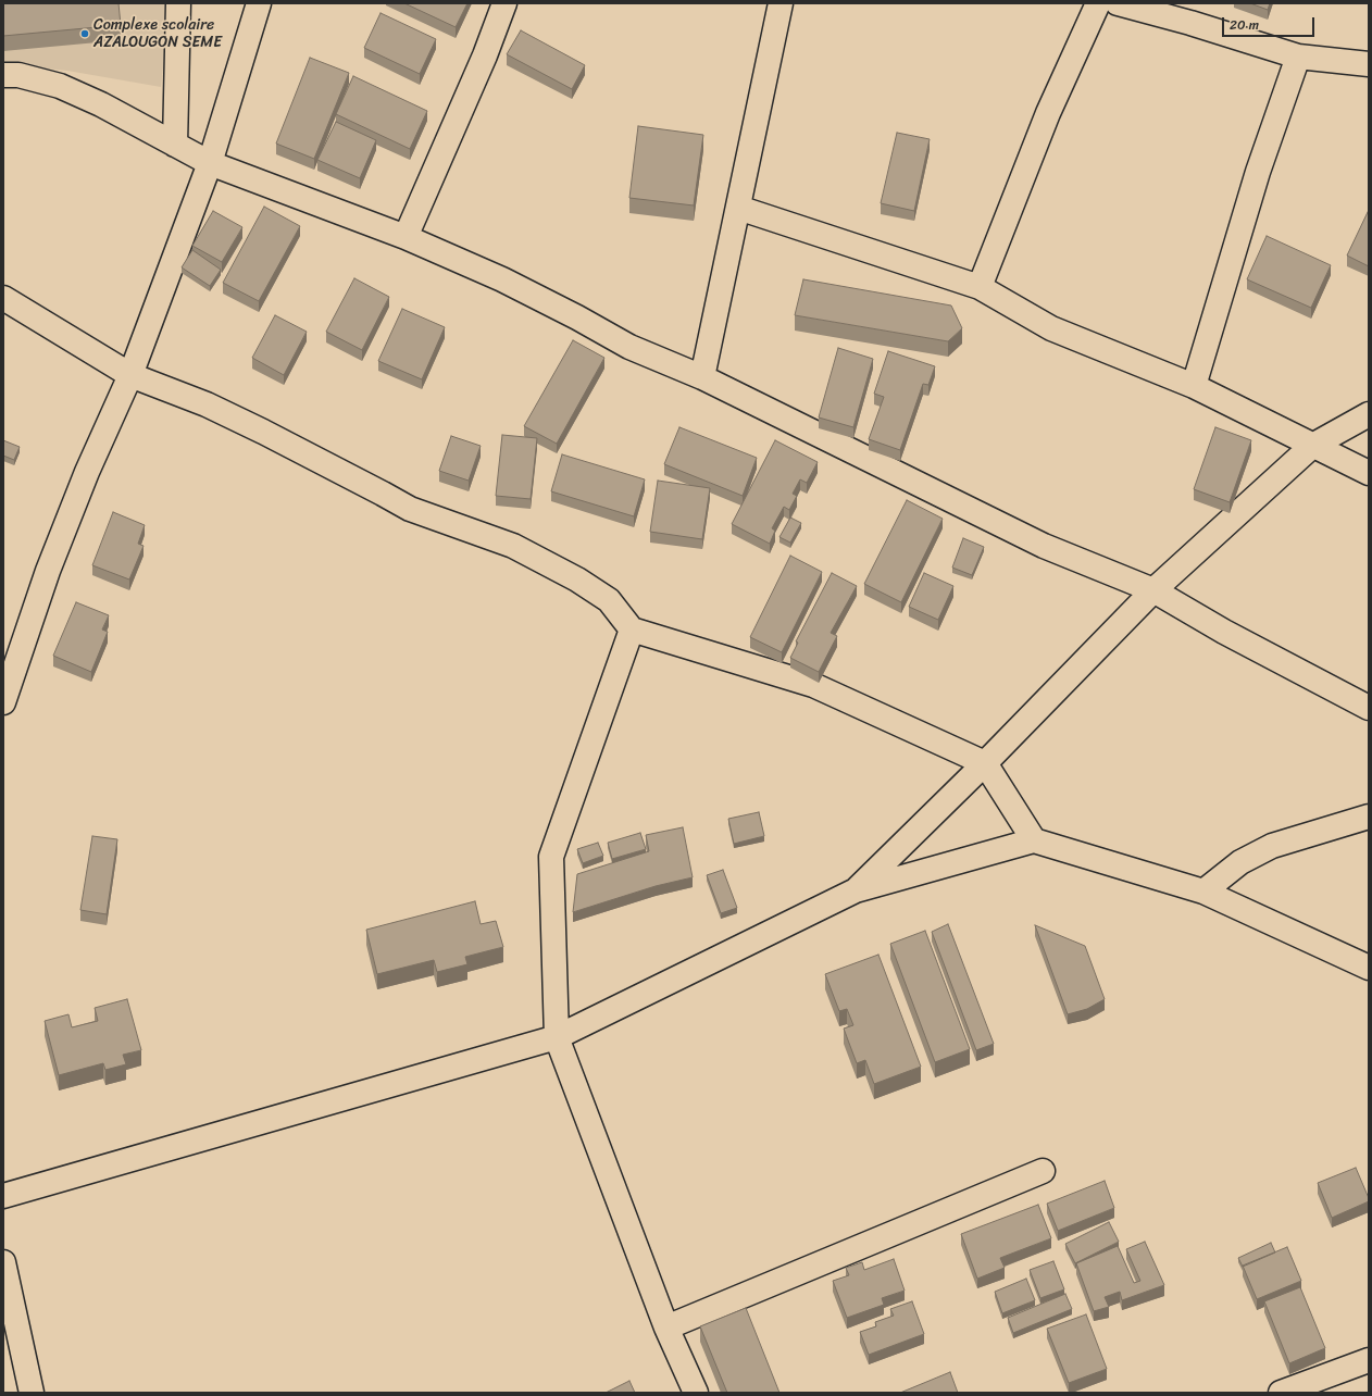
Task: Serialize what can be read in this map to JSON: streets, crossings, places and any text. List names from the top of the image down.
{
  "places": ["Complexe scolaire AZALOUGON SEME"],
  "scale_bar": "20 m"
}
